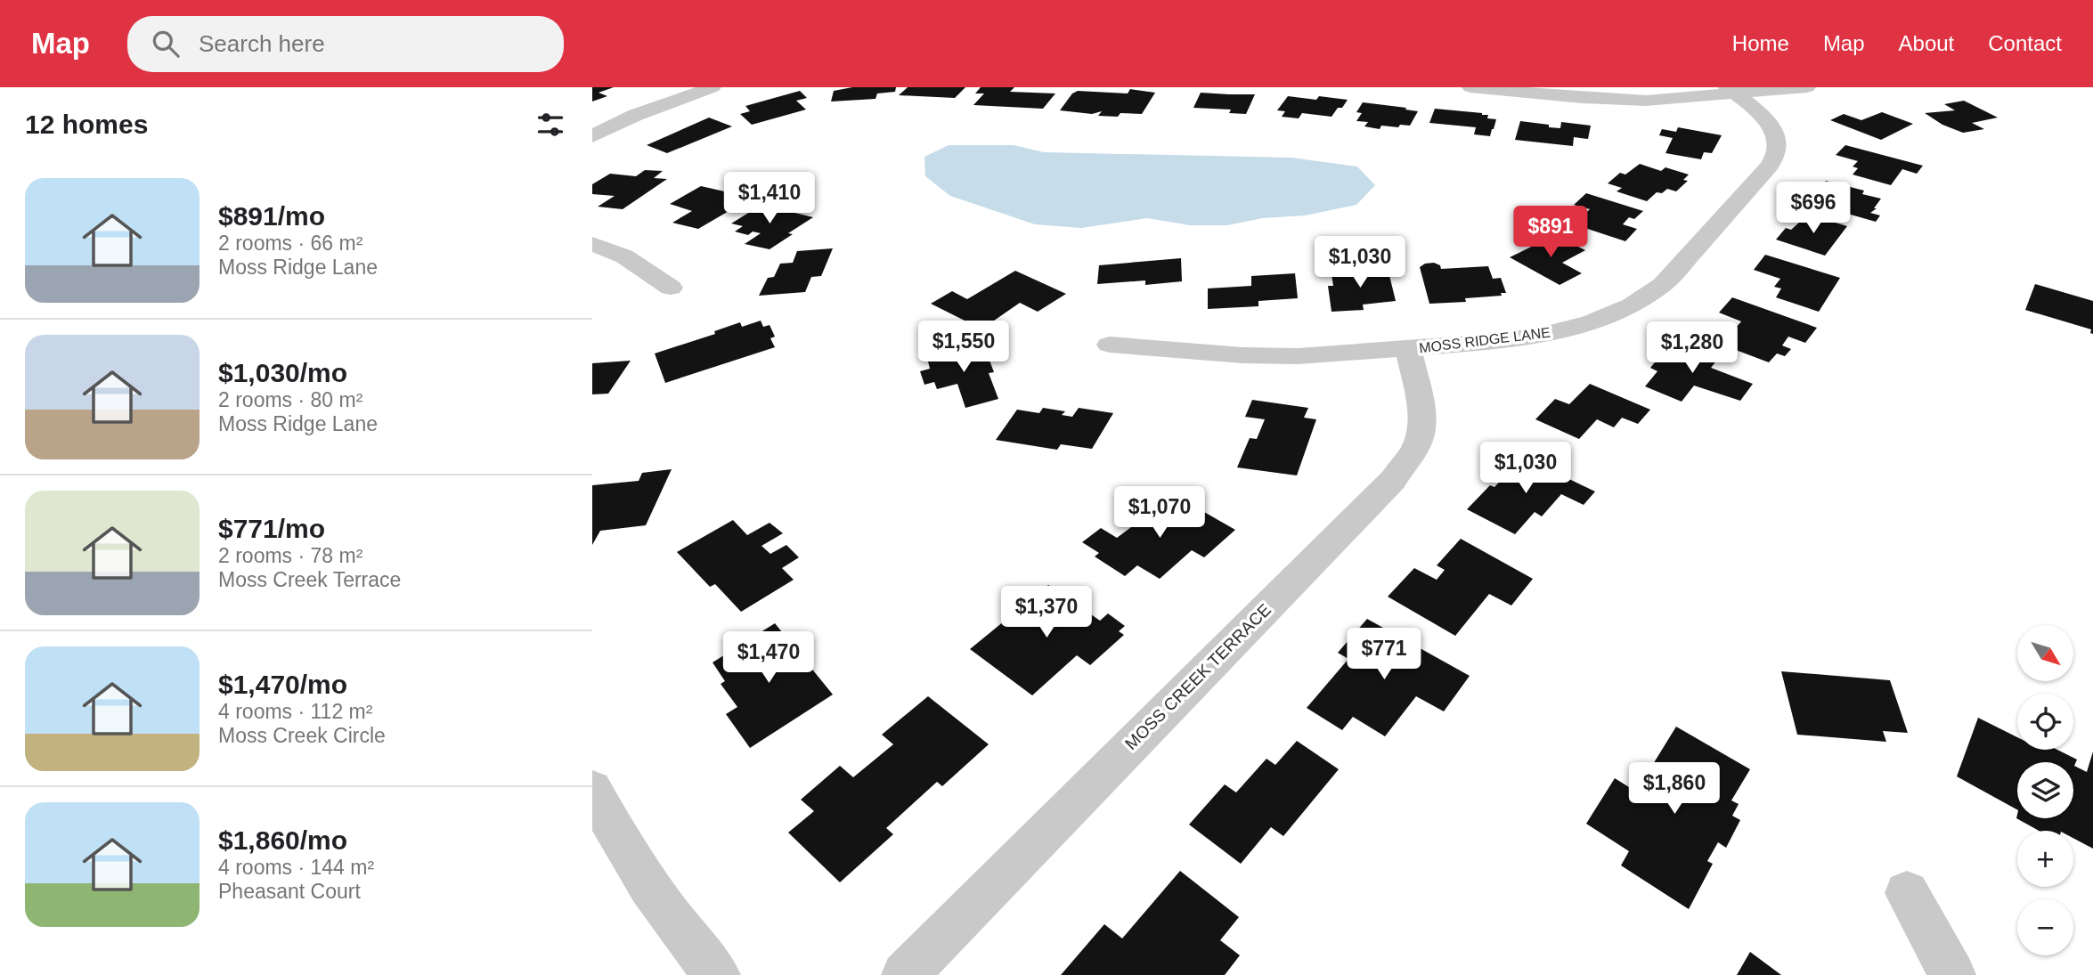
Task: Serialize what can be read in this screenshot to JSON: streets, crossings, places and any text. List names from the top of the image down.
{
  "streets": {
    "street": ["MOSS RIDGE LANE", "MOSS CREEK TERRACE"]
  },
  "crossings": [
    ["MOSS RIDGE LANE", "MOSS CREEK TERRACE"]
  ],
  "north": "bottom right",
  "page": {
    "header": "Map",
    "search": "Search here",
    "nav": [
      "Home",
      "Map",
      "About",
      "Contact"
    ],
    "heading": "12 homes",
    "list": [
      {
        "name": "$891/mo",
        "note": "2 rooms · 66 m² · Moss Ridge Lane"
      },
      {
        "name": "$1,030/mo",
        "note": "2 rooms · 80 m² · Moss Ridge Lane"
      },
      {
        "name": "$771/mo",
        "note": "2 rooms · 78 m² · Moss Creek Terrace"
      },
      {
        "name": "$1,470/mo",
        "note": "4 rooms · 112 m² · Moss Creek Circle"
      },
      {
        "name": "$1,860/mo",
        "note": "4 rooms · 144 m² · Pheasant Court"
      }
    ],
    "price": [
      "$1,410",
      "$696",
      "$891",
      "$1,030",
      "$1,550",
      "$1,280",
      "$1,030",
      "$1,070",
      "$1,370",
      "$771",
      "$1,470",
      "$1,860"
    ],
    "map_buttons": ["+", "−"]
  }
}
